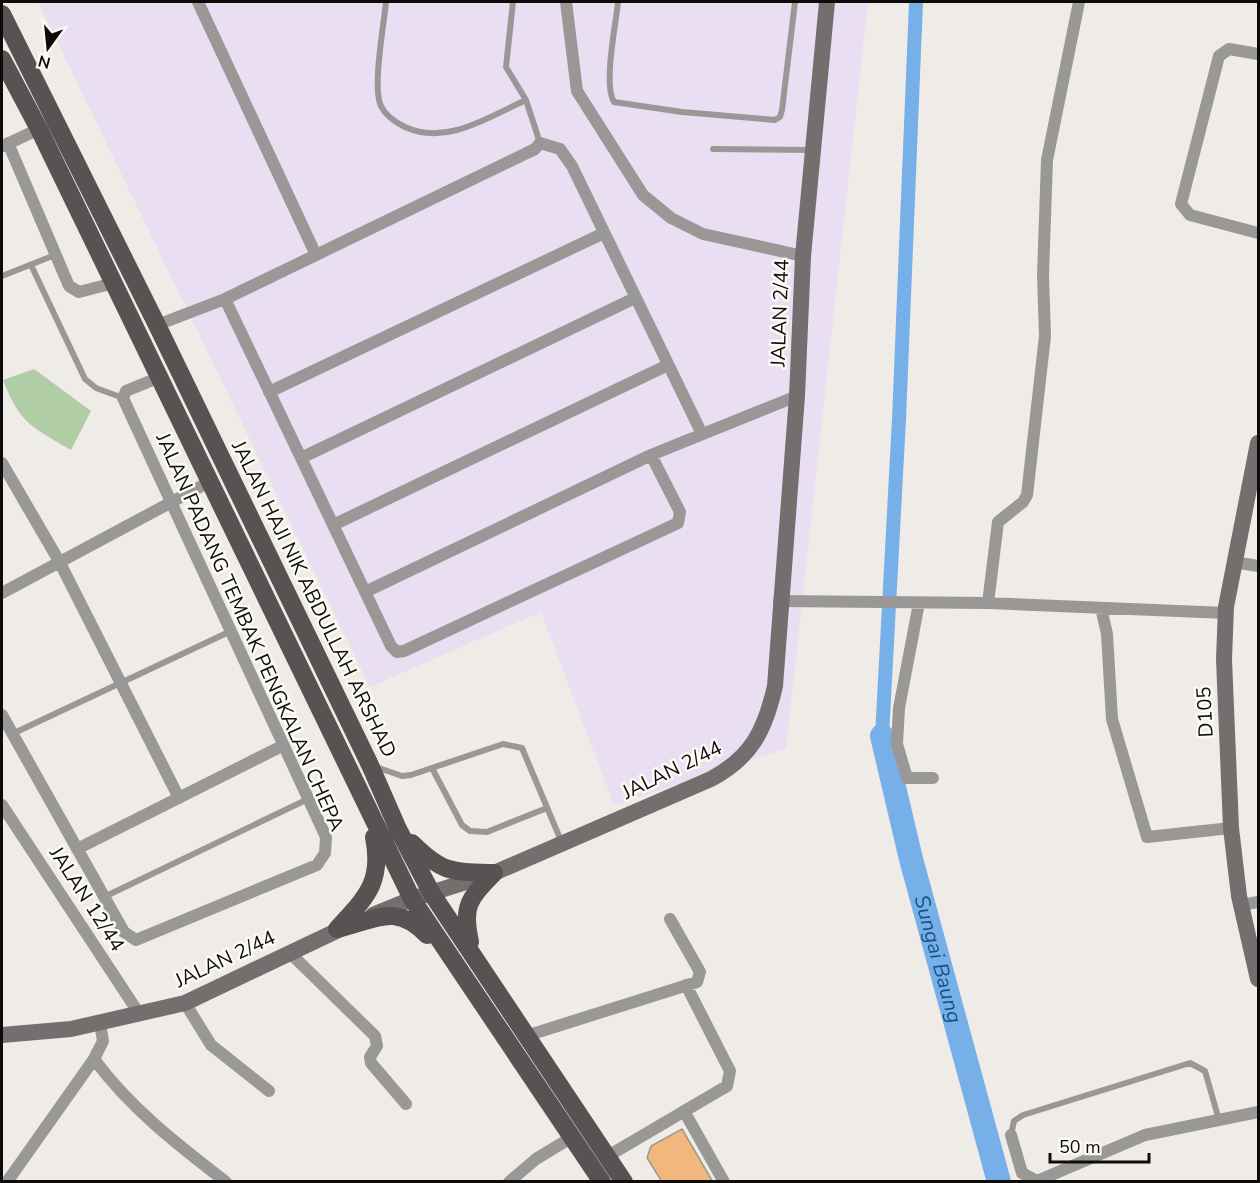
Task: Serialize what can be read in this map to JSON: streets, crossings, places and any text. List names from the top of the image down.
{
  "streets": {
    "main road": ["JALAN HAJI NIK ABDULLAH ARSHAD"],
    "street": [
      "JALAN 2/44",
      "JALAN PADANG TEMBAK PENGKALAN CHEPA",
      "D105",
      "JALAN 12/44"
    ]
  },
  "crossings": [
    ["JALAN 2/44", "JALAN HAJI NIK ABDULLAH ARSHAD"],
    ["JALAN 2/44", "JALAN 12/44"]
  ],
  "water": ["Sungai Baung"],
  "scale_bar": "50 m",
  "north": "bottom"
}
